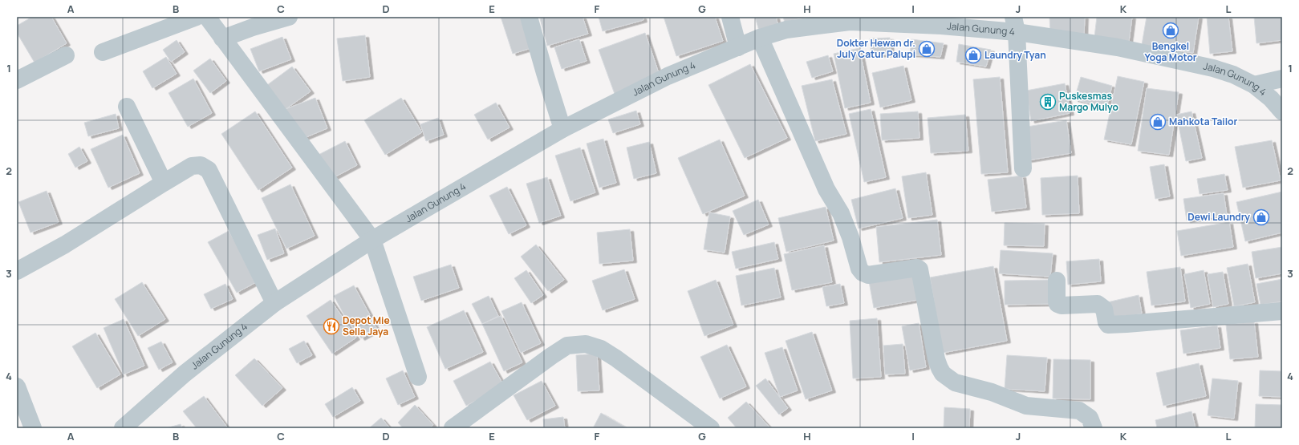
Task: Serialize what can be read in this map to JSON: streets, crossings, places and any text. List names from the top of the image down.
{
  "streets": {
    "street": ["Jalan Gunung 4"]
  },
  "places": {
    "shop": [
      "Bengkel Yoga Motor",
      "Dokter Hewan dr. July Catur Palupi",
      "Laundry Tyan",
      "Mahkota Tailor",
      "Dewi Laundry"
    ],
    "building": ["Puskesmas Margo Mulyo"],
    "restaurant": ["Depot Mie Sella Jaya"]
  },
  "grid": {
    "columns": [
      "A",
      "B",
      "C",
      "D",
      "E",
      "F",
      "G",
      "H",
      "I",
      "J",
      "K",
      "L"
    ],
    "rows": [
      "1",
      "2",
      "3",
      "4"
    ]
  }
}
